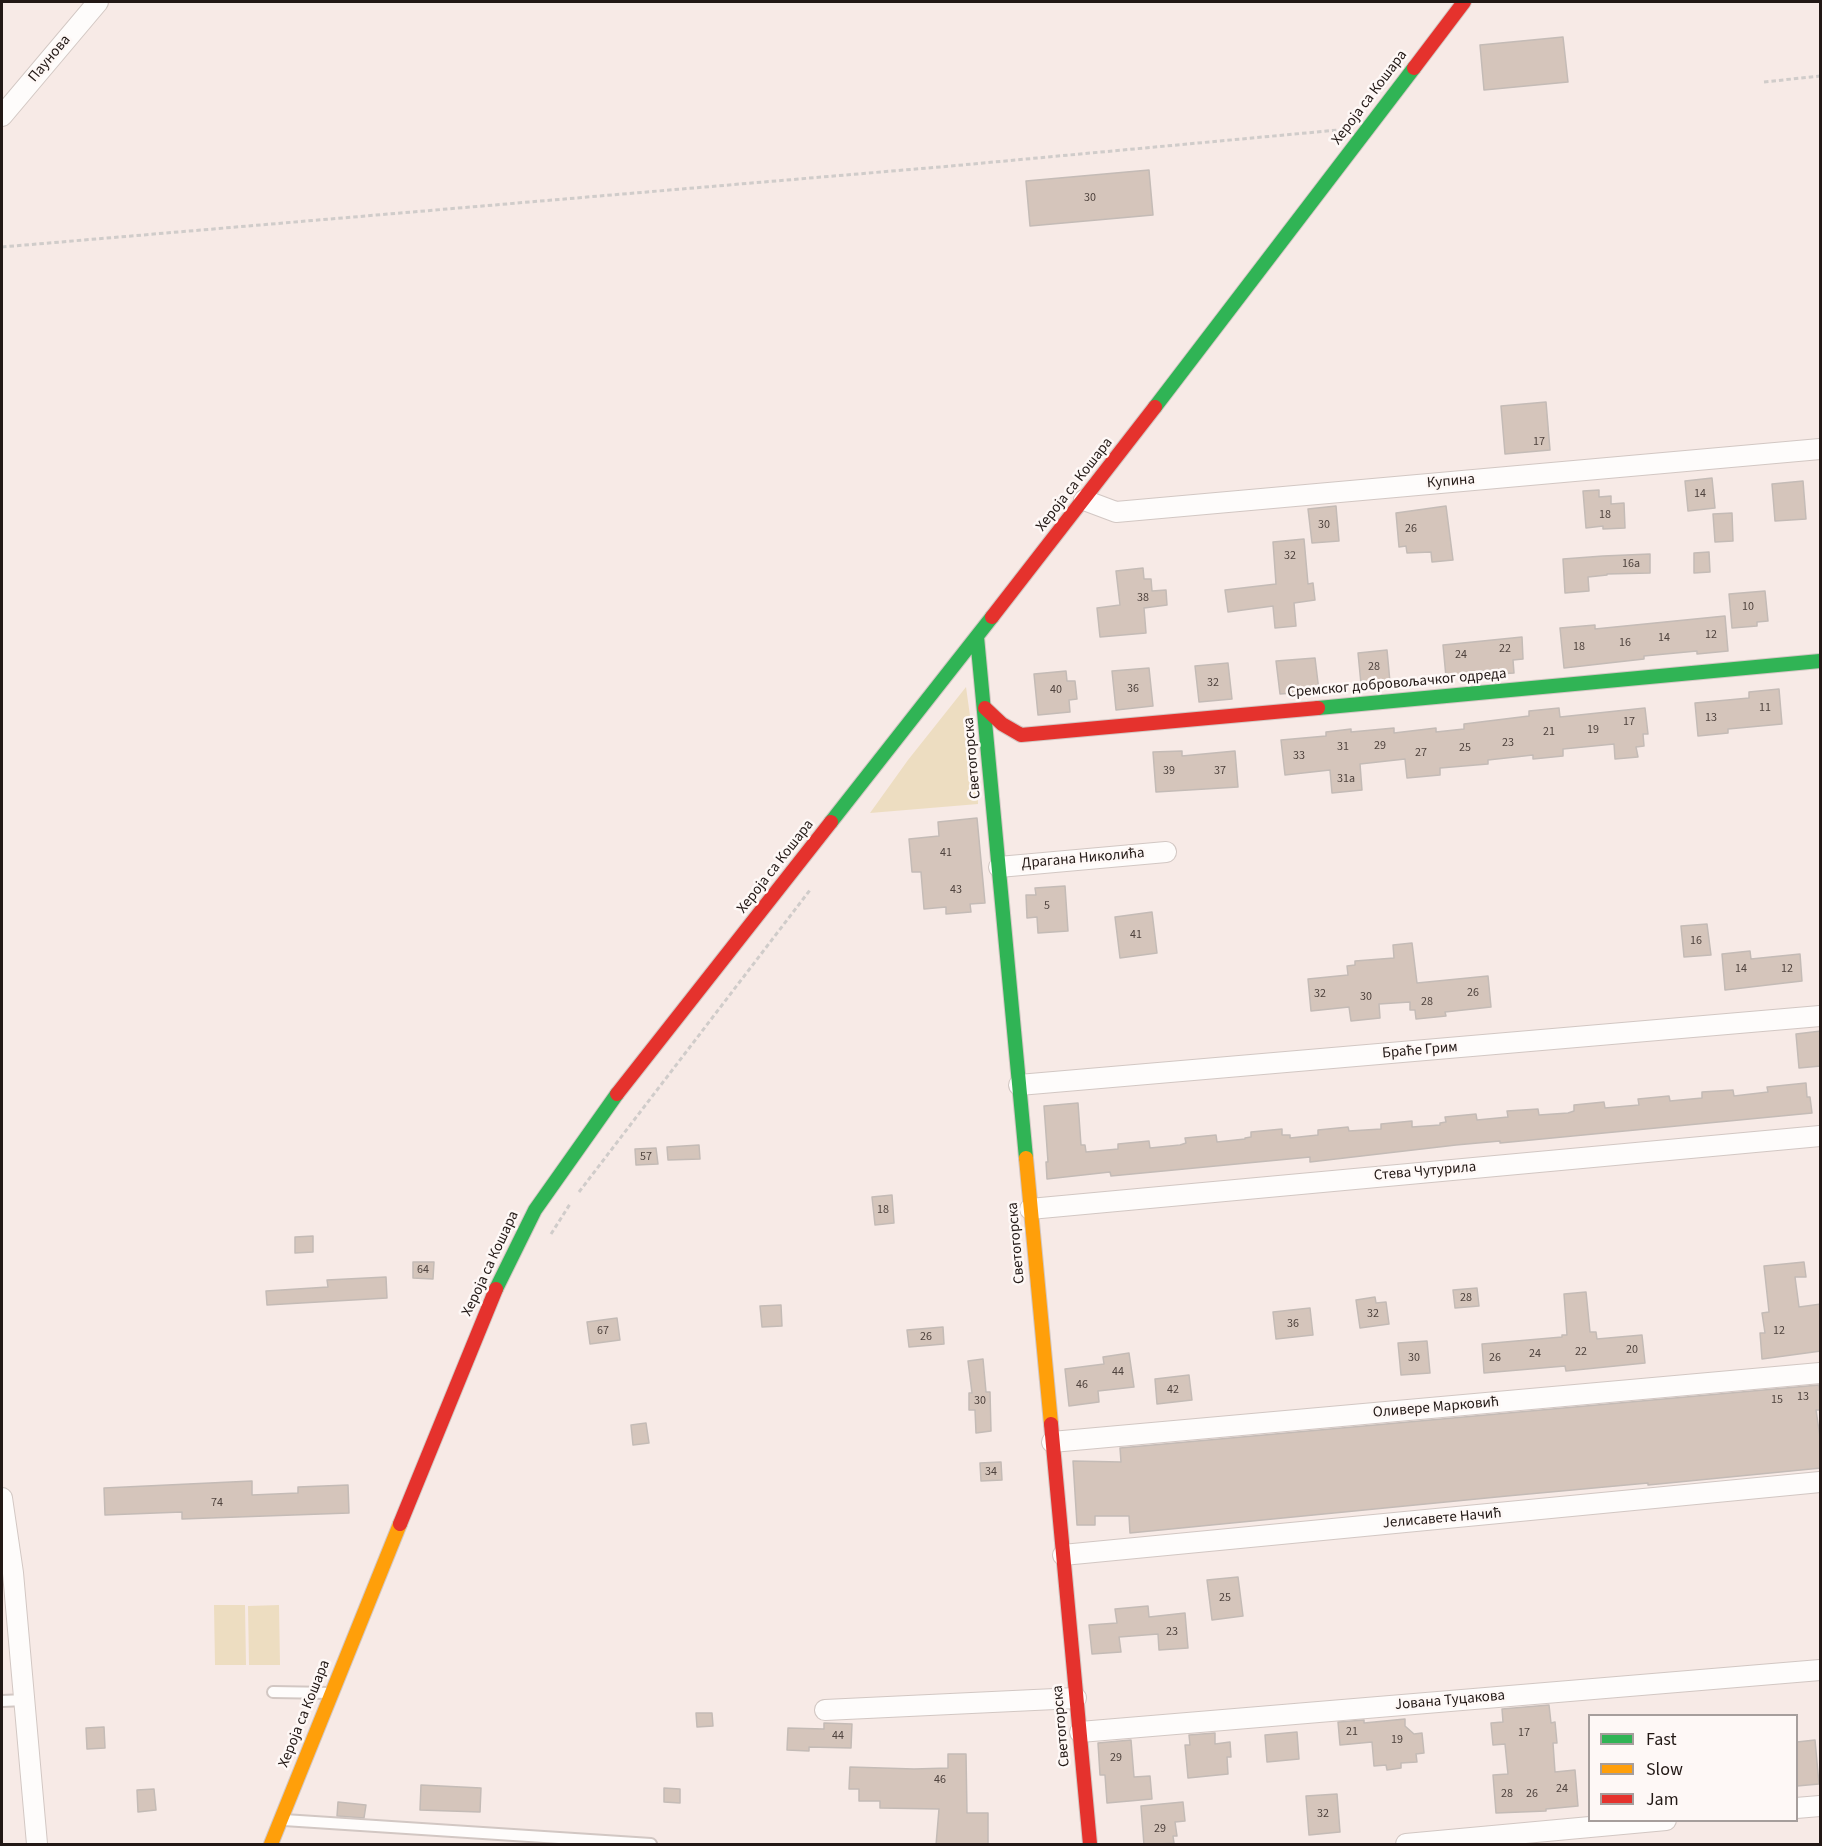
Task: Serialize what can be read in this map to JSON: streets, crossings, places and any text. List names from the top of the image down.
{
  "streets": {
    "street": [
      "Паунова",
      "Хероја са Кошара",
      "Купина",
      "Сремског добровољачког одреда",
      "Светогорска",
      "Драгана Николића",
      "Браће Грим",
      "Стева Чутурила",
      "Оливере Марковић",
      "Јелисавете Начић",
      "Јована Туцакова"
    ]
  },
  "crossings": [
    ["Хероја са Кошара", "Купина"],
    ["Хероја са Кошара", "Светогорска"],
    ["Сремског добровољачког одреда", "Светогорска"],
    ["Светогорска", "Драгана Николића"],
    ["Светогорска", "Браће Грим"],
    ["Светогорска", "Стева Чутурила"],
    ["Светогорска", "Оливере Марковић"],
    ["Светогорска", "Јелисавете Начић"],
    ["Светогорска", "Јована Туцакова"]
  ],
  "house_numbers": [
    "30",
    "17",
    "14",
    "18",
    "30",
    "26",
    "32",
    "16a",
    "38",
    "10",
    "12",
    "14",
    "16",
    "18",
    "22",
    "24",
    "28",
    "32",
    "36",
    "40",
    "11",
    "13",
    "17",
    "19",
    "21",
    "23",
    "29",
    "31",
    "25",
    "27",
    "33",
    "39",
    "37",
    "31a",
    "41",
    "43",
    "5",
    "41",
    "16",
    "14",
    "12",
    "26",
    "32",
    "30",
    "28",
    "57",
    "18",
    "64",
    "28",
    "32",
    "36",
    "67",
    "12",
    "26",
    "20",
    "22",
    "24",
    "30",
    "26",
    "44",
    "46",
    "42",
    "13",
    "15",
    "30",
    "34",
    "74",
    "25",
    "23",
    "21",
    "17",
    "44",
    "19",
    "29",
    "46",
    "24",
    "28",
    "26",
    "32",
    "29"
  ],
  "legend": ["Fast", "Slow", "Jam"]
}
